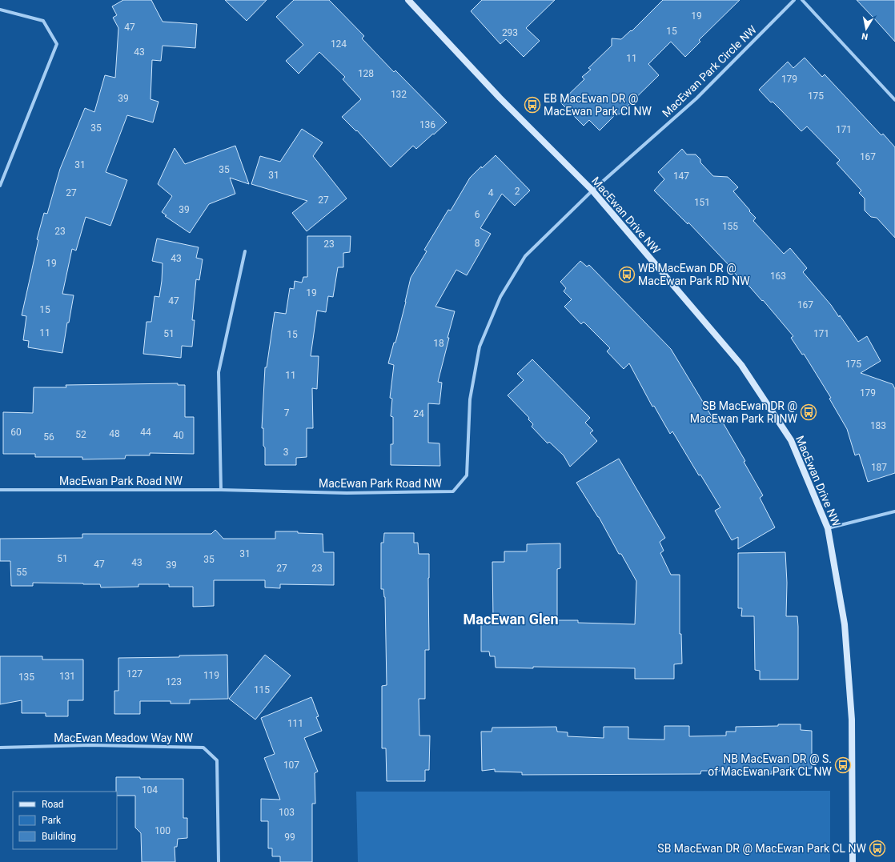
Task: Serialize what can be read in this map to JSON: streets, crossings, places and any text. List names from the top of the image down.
{
  "streets": {
    "street": [
      "MacEwan Park Circle NW",
      "MacEwan Drive NW",
      "MacEwan Park Road NW",
      "MacEwan Meadow Way NW"
    ]
  },
  "crossings": [
    ["MacEwan Park Circle NW", "MacEwan Drive NW"],
    ["MacEwan Park Circle NW", "MacEwan Park Road NW"],
    ["MacEwan Drive NW", "MacEwan Park Road NW"]
  ],
  "districts": ["MacEwan Glen"],
  "places": {
    "bus stop": [
      "EB MacEwan DR @ MacEwan Park CI NW",
      "WB MacEwan DR @ MacEwan Park RD NW",
      "SB MacEwan DR @ MacEwan Park RI NW",
      "NB MacEwan DR @ S. of MacEwan Park CL NW",
      "SB MacEwan DR @ MacEwan Park CL NW"
    ]
  },
  "house_numbers": [
    "19",
    "47",
    "15",
    "293",
    "124",
    "43",
    "11",
    "128",
    "179",
    "132",
    "175",
    "39",
    "136",
    "35",
    "171",
    "167",
    "31",
    "35",
    "31",
    "147",
    "2",
    "27",
    "4",
    "27",
    "151",
    "39",
    "6",
    "155",
    "23",
    "8",
    "23",
    "43",
    "19",
    "163",
    "19",
    "47",
    "167",
    "15",
    "11",
    "51",
    "171",
    "15",
    "18",
    "175",
    "11",
    "179",
    "7",
    "24",
    "183",
    "60",
    "44",
    "48",
    "52",
    "40",
    "56",
    "3",
    "187",
    "31",
    "51",
    "35",
    "43",
    "47",
    "39",
    "27",
    "23",
    "55",
    "127",
    "119",
    "131",
    "135",
    "123",
    "115",
    "111",
    "107",
    "104",
    "103",
    "100",
    "99"
  ],
  "legend": ["Road", "Park", "Building"],
  "north": "bottom"
}
